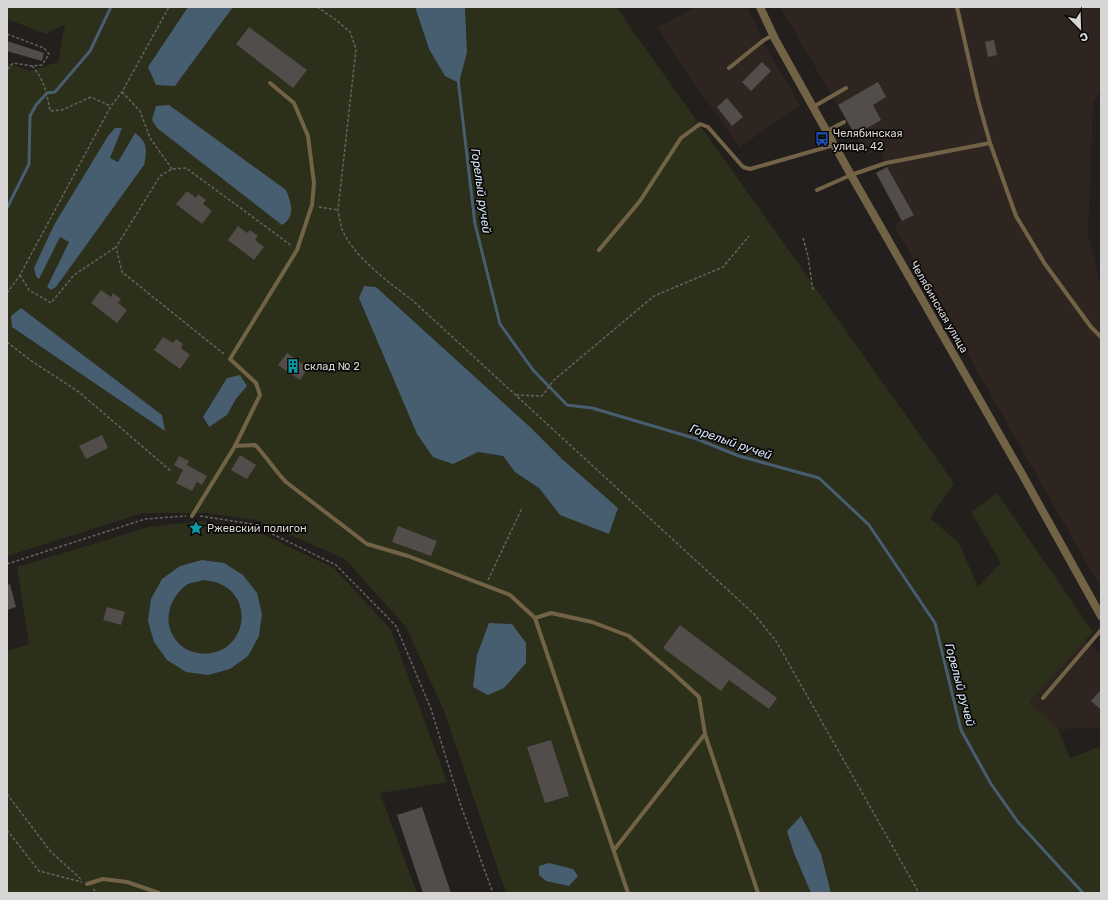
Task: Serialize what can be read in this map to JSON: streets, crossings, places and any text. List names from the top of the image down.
{
  "streets": {
    "street": ["Челябинская улица"]
  },
  "water": ["Горелый ручей"],
  "places": {
    "bus stop": ["Челябинская улица, 42"],
    "building": ["склад № 2"],
    "place": ["Ржевский полигон"]
  },
  "north": "bottom right"
}
